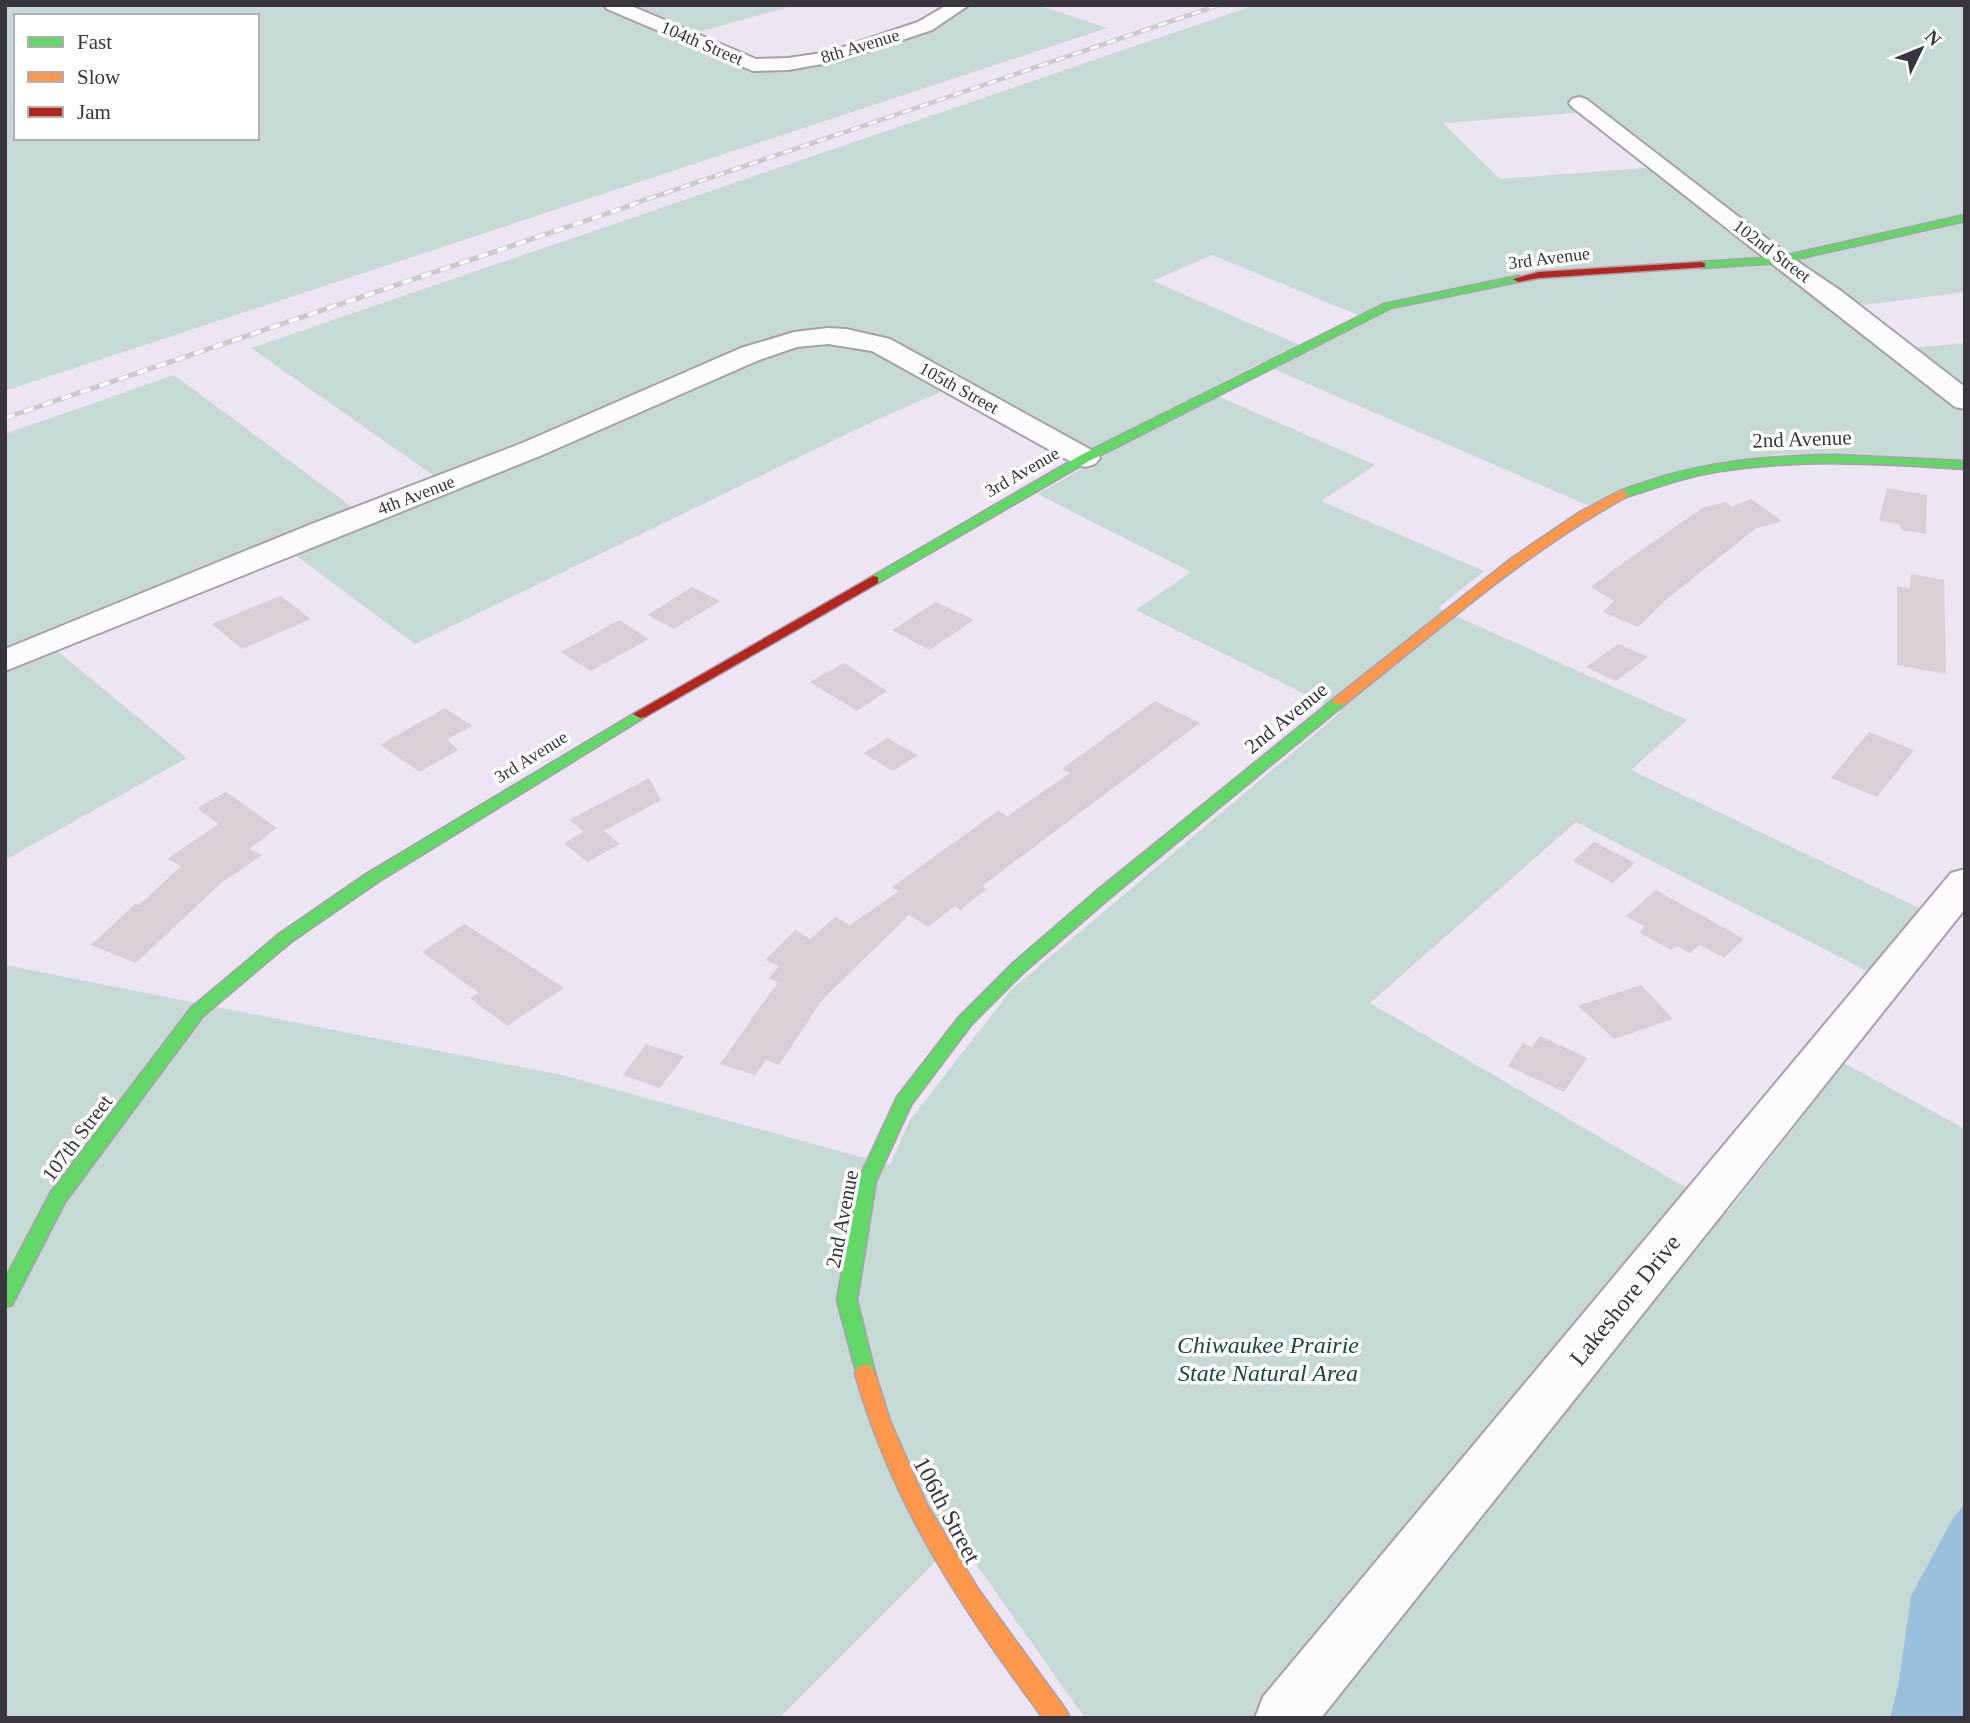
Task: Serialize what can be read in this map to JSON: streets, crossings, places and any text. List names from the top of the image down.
{
  "streets": {
    "street": [
      "104th Street",
      "8th Avenue",
      "102nd Street",
      "3rd Avenue",
      "105th Street",
      "2nd Avenue",
      "4th Avenue",
      "107th Street",
      "Lakeshore Drive",
      "106th Street"
    ]
  },
  "crossings": [
    ["104th Street", "8th Avenue"],
    ["102nd Street", "3rd Avenue"],
    ["3rd Avenue", "105th Street"],
    ["3rd Avenue", "107th Street"],
    ["105th Street", "4th Avenue"],
    ["2nd Avenue", "106th Street"]
  ],
  "parks": ["Chiwaukee Prairie State Natural Area"],
  "legend": ["Fast", "Slow", "Jam"],
  "north": "top right"
}
